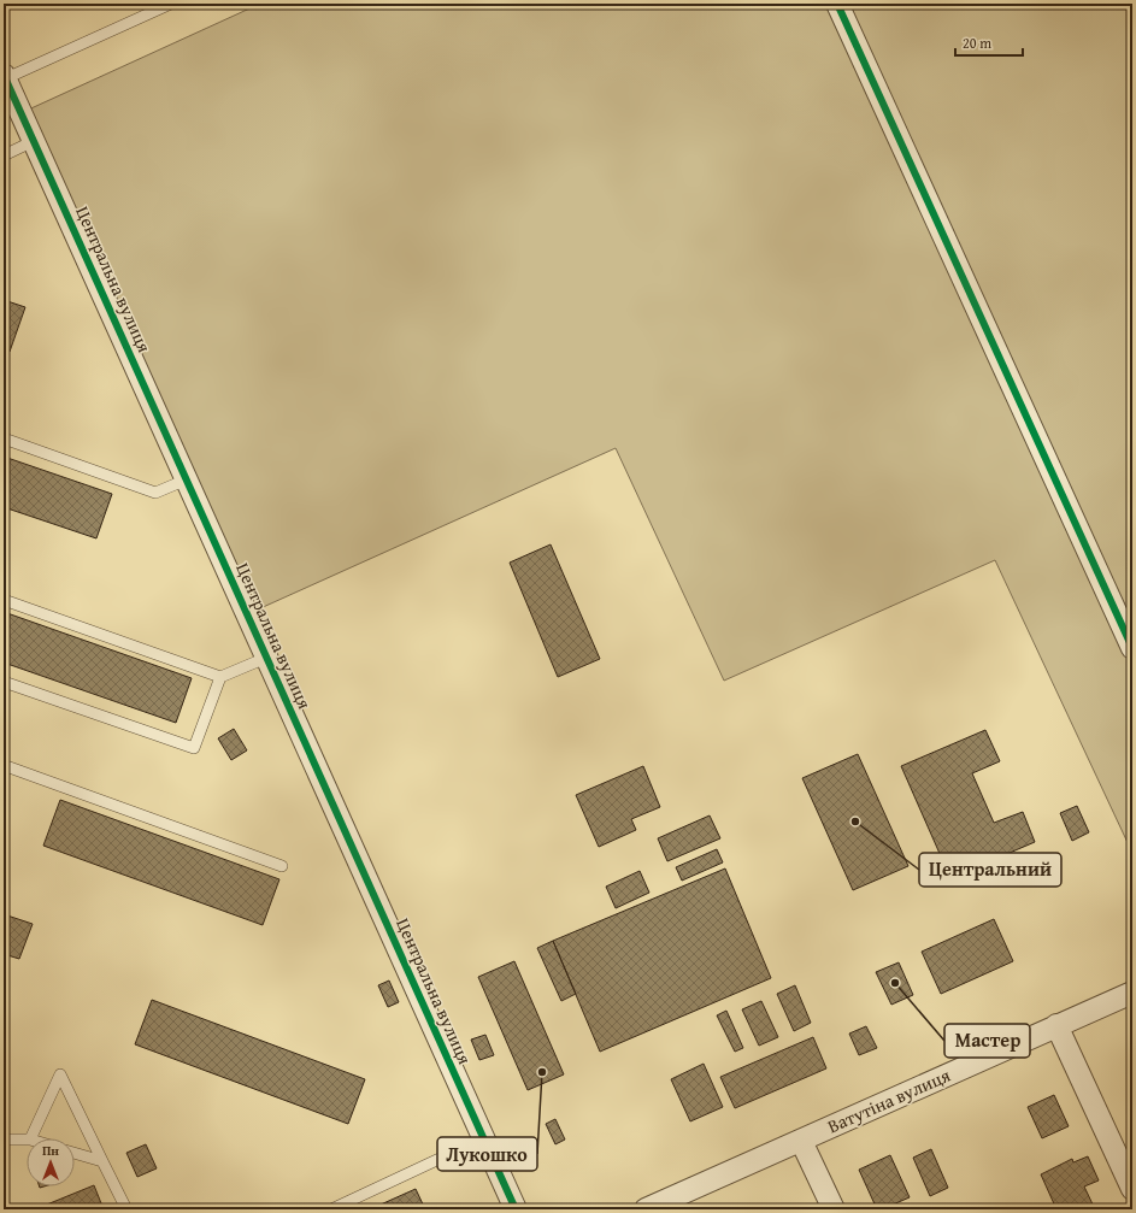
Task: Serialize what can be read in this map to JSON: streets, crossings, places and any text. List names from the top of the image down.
{
  "streets": {
    "street": ["Центральна вулиця", "Ватутіна вулиця"]
  },
  "places": ["Центральний", "Мастер", "Лукошко"],
  "scale_bar": "20 m",
  "north": "top"
}
